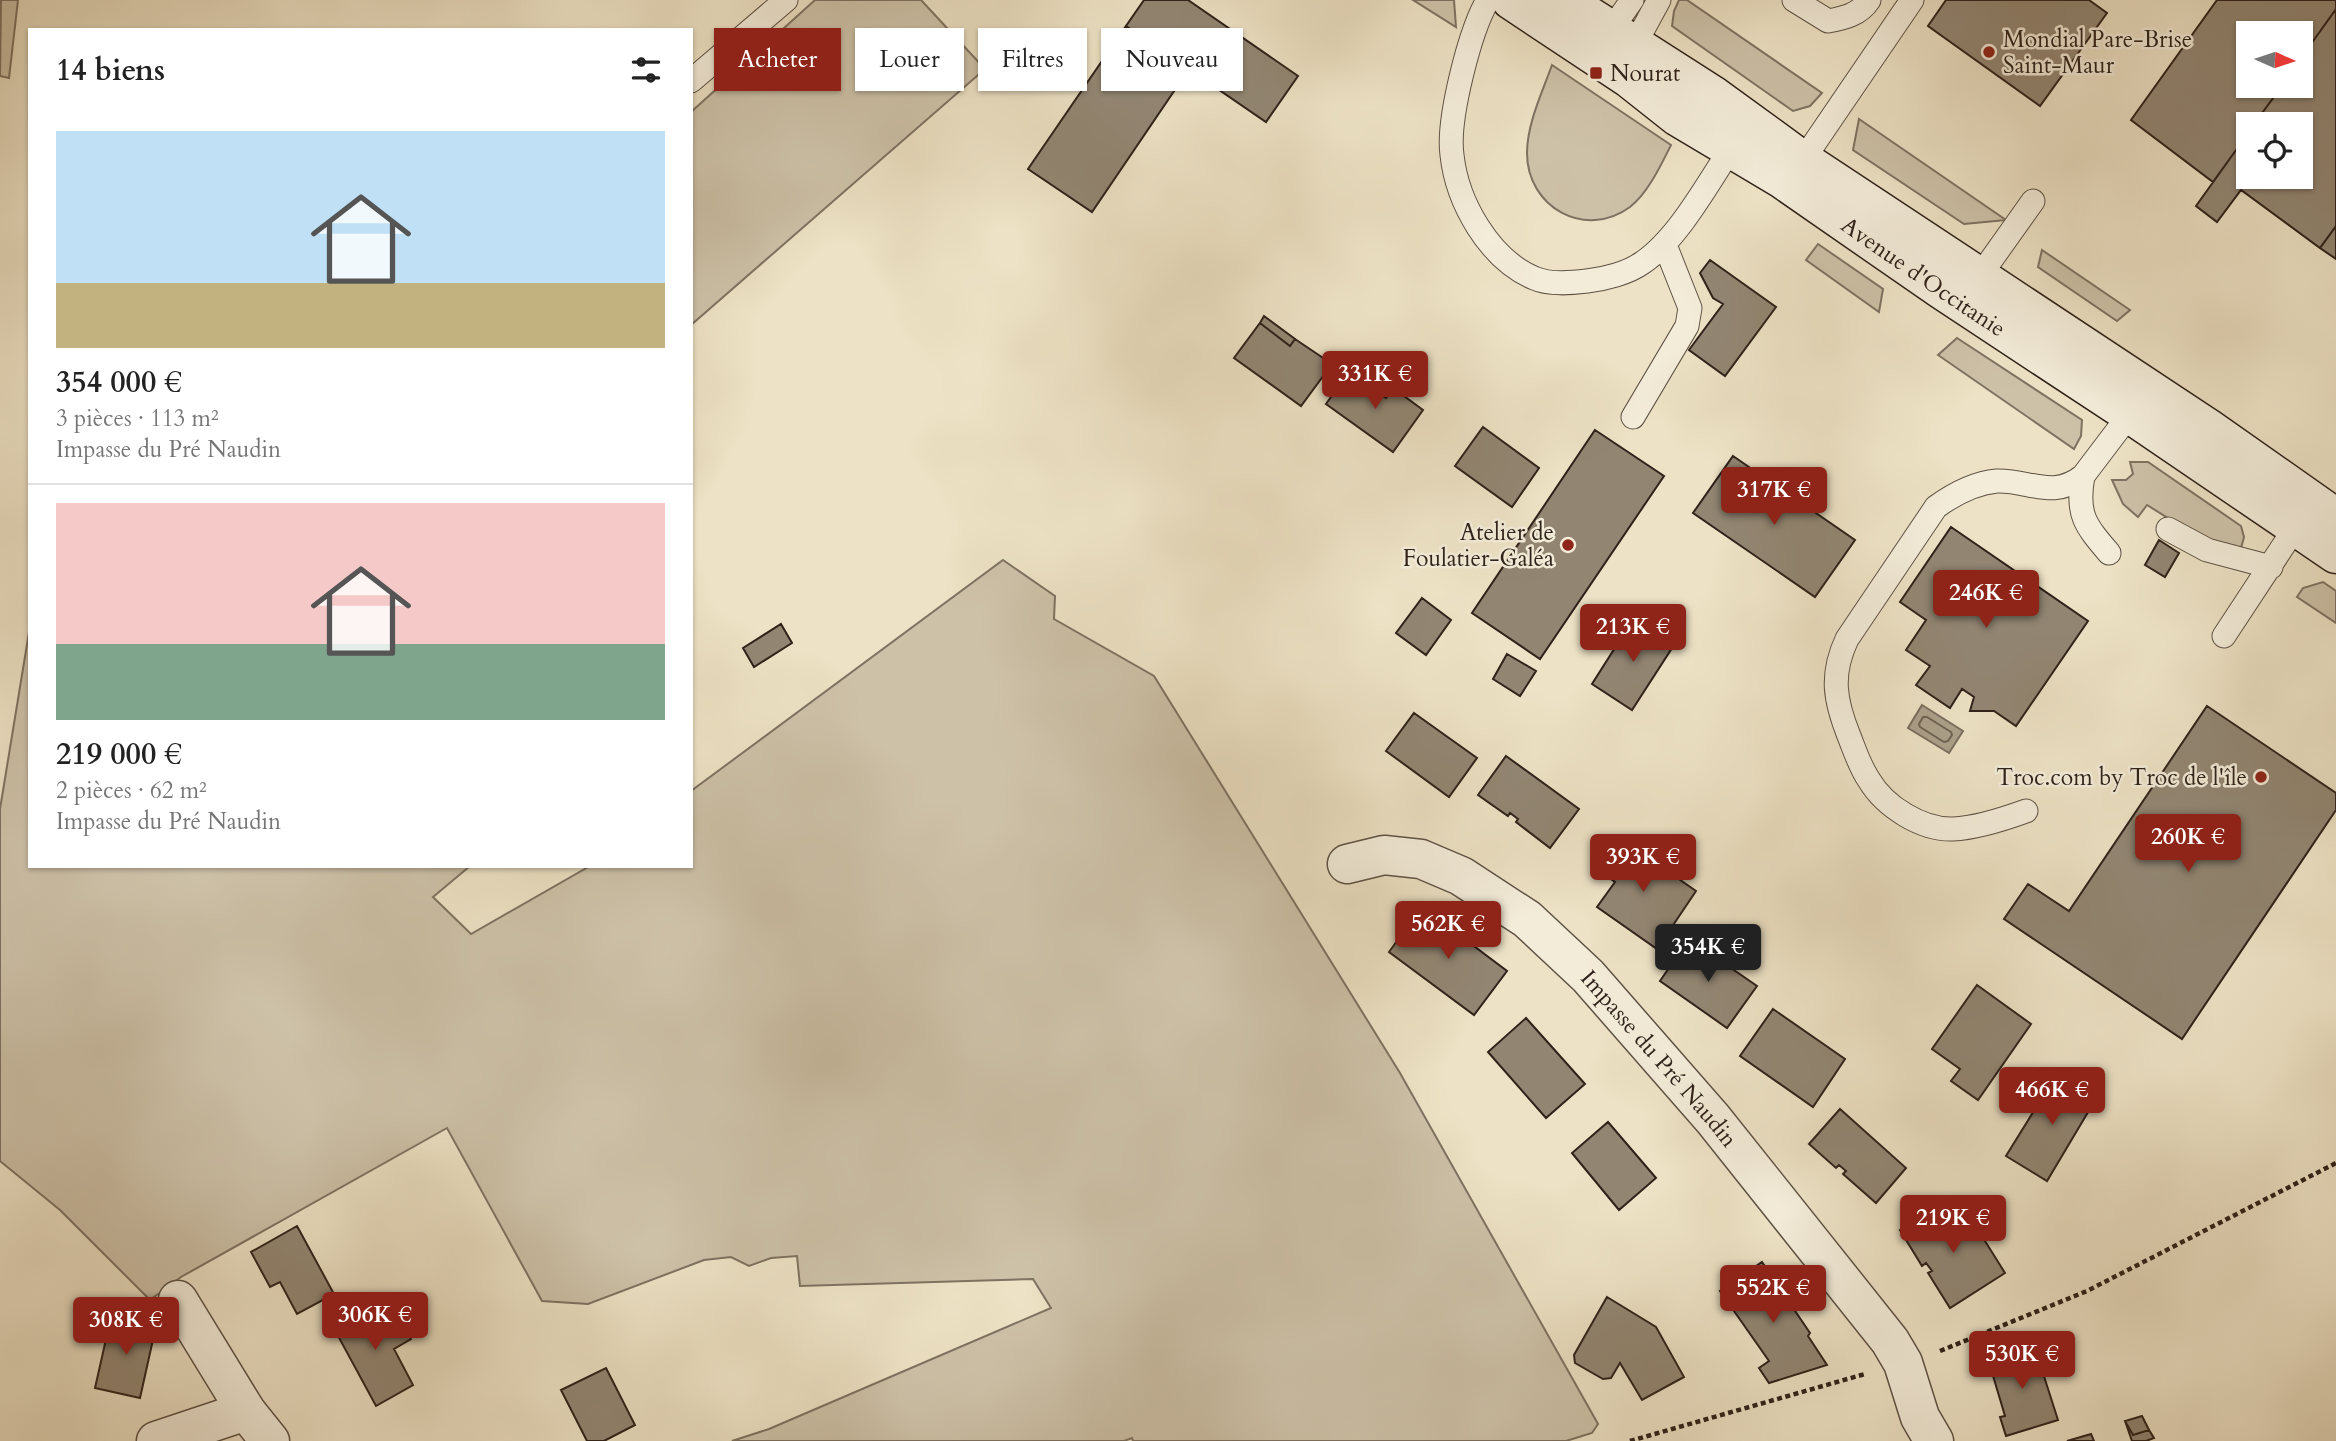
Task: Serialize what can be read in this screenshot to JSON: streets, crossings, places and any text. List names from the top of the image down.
{
  "streets": {
    "main road": ["Avenue d'Occitanie", "Impasse du Pré Naudin"]
  },
  "places": {
    "other": ["Mondial Pare-Brise Saint-Maur", "Atelier de Foulatier-Galéa", "Troc.com by Troc de l'île"],
    "transit": ["Nourat"]
  },
  "north": "right",
  "page": {
    "chip": [
      "Acheter",
      "Louer",
      "Filtres",
      "Nouveau"
    ],
    "heading": "14 biens",
    "list": [
      {
        "name": "354 000 €",
        "note": "3 pièces · 113 m² · Impasse du Pré Naudin"
      },
      {
        "name": "219 000 €",
        "note": "2 pièces · 62 m² · Impasse du Pré Naudin"
      }
    ],
    "price": [
      "331K €",
      "317K €",
      "246K €",
      "213K €",
      "260K €",
      "393K €",
      "562K €",
      "354K €",
      "466K €",
      "219K €",
      "552K €",
      "306K €",
      "308K €",
      "530K €"
    ]
  }
}
